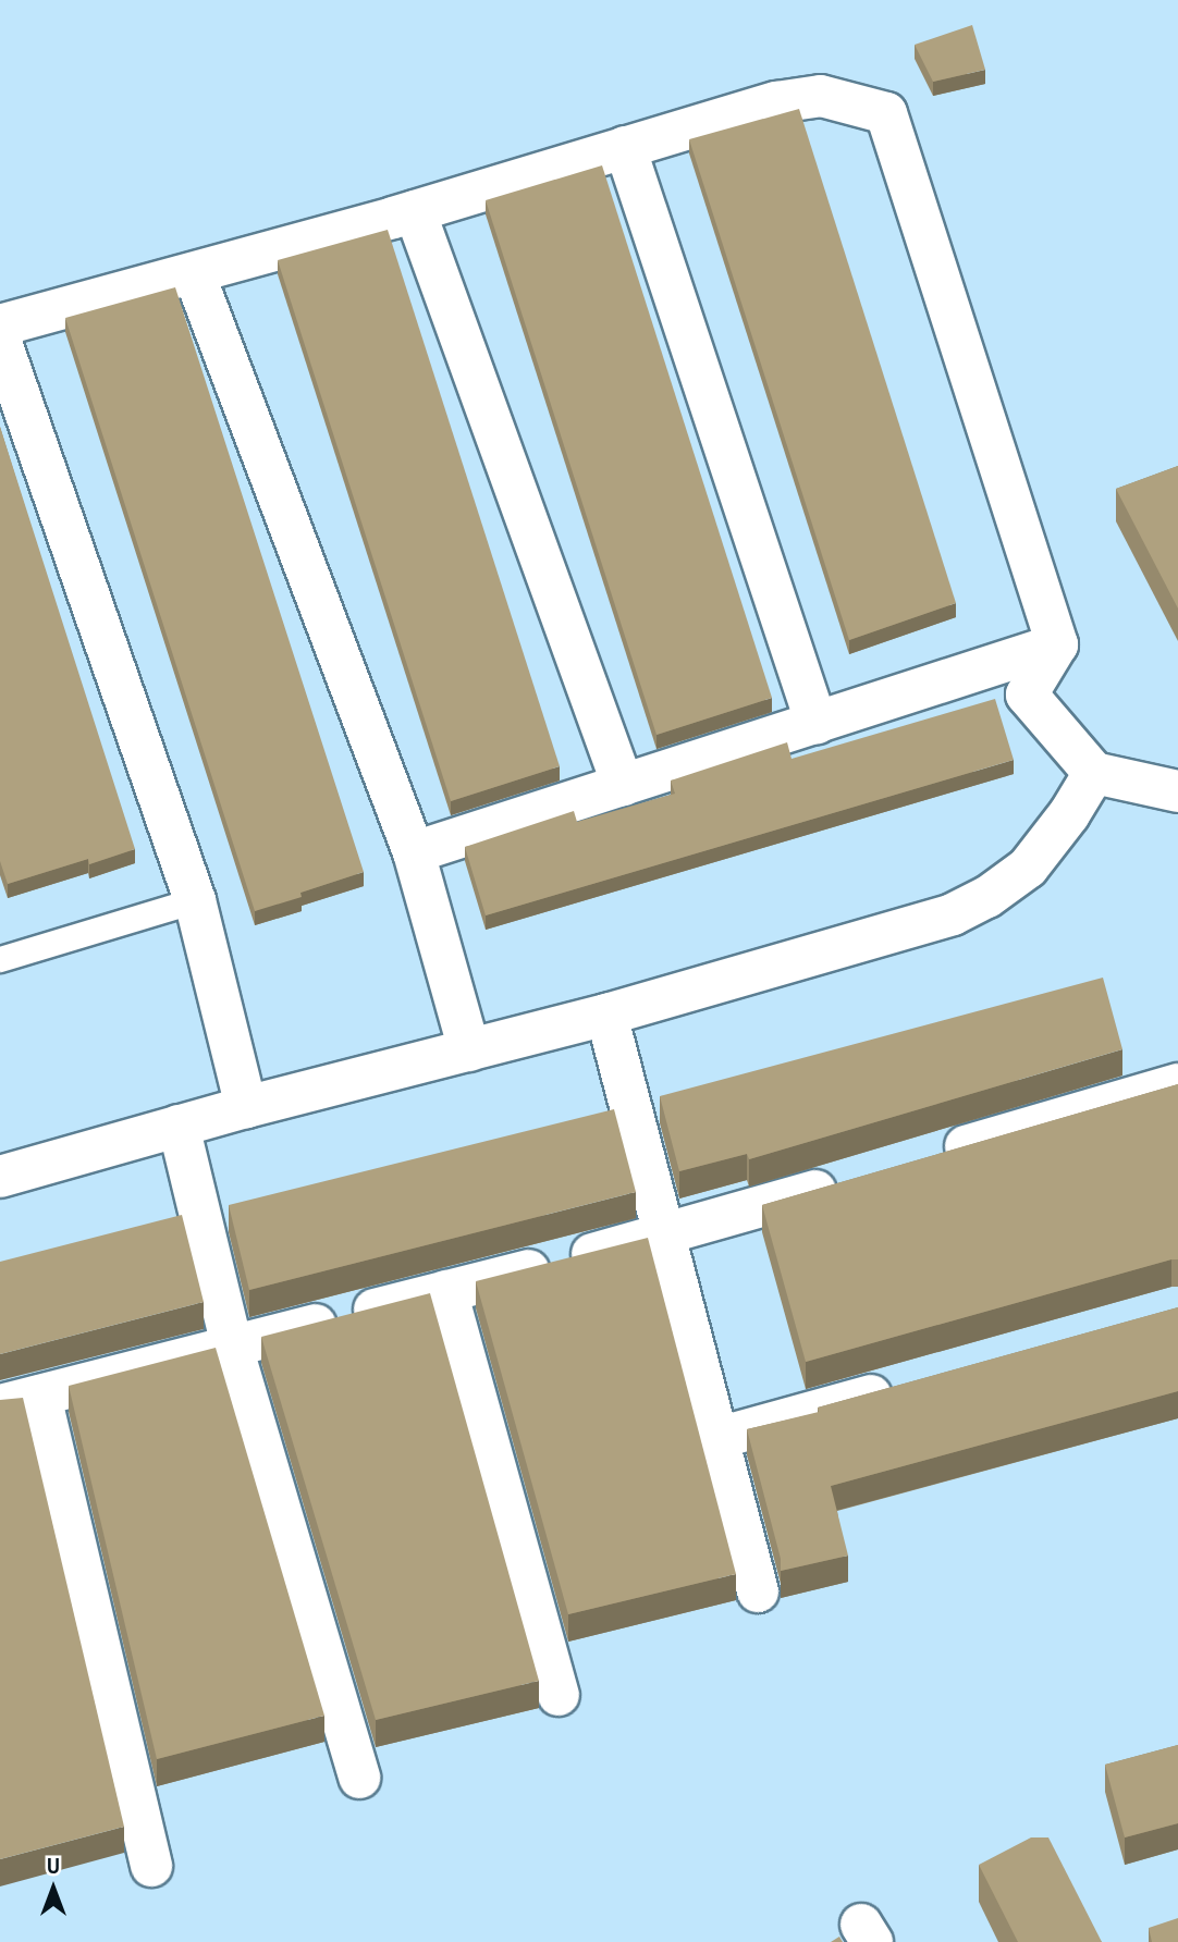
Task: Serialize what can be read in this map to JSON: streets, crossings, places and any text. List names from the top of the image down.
{
  "north": "top"
}
